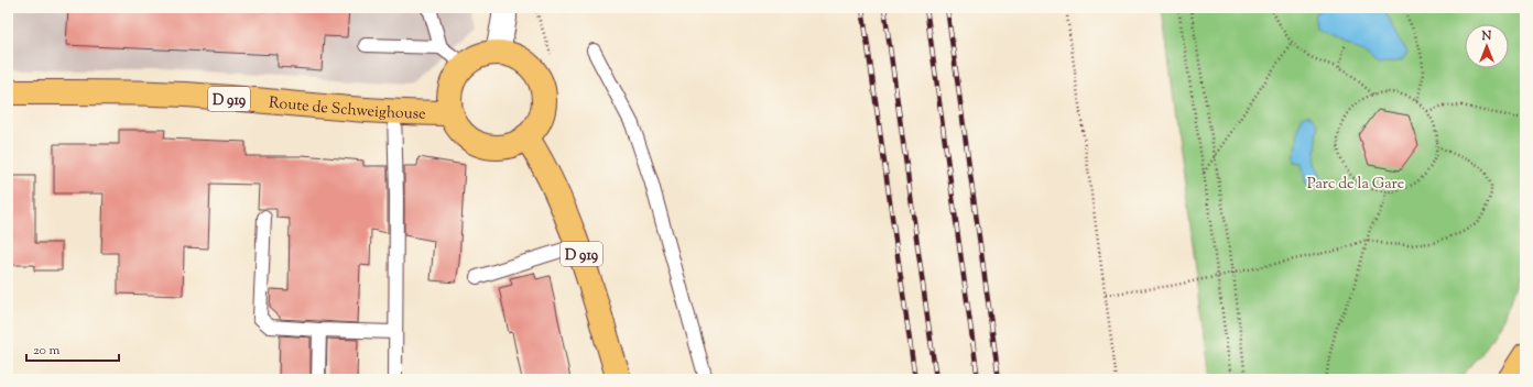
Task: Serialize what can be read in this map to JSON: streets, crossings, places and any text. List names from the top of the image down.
{
  "streets": {
    "main road": ["D 919", "Route de Schweighouse"]
  },
  "crossings": [
    ["D 919", "Route de Schweighouse"]
  ],
  "parks": ["Parc de la Gare"],
  "scale_bar": "20 m",
  "north": "top"
}
